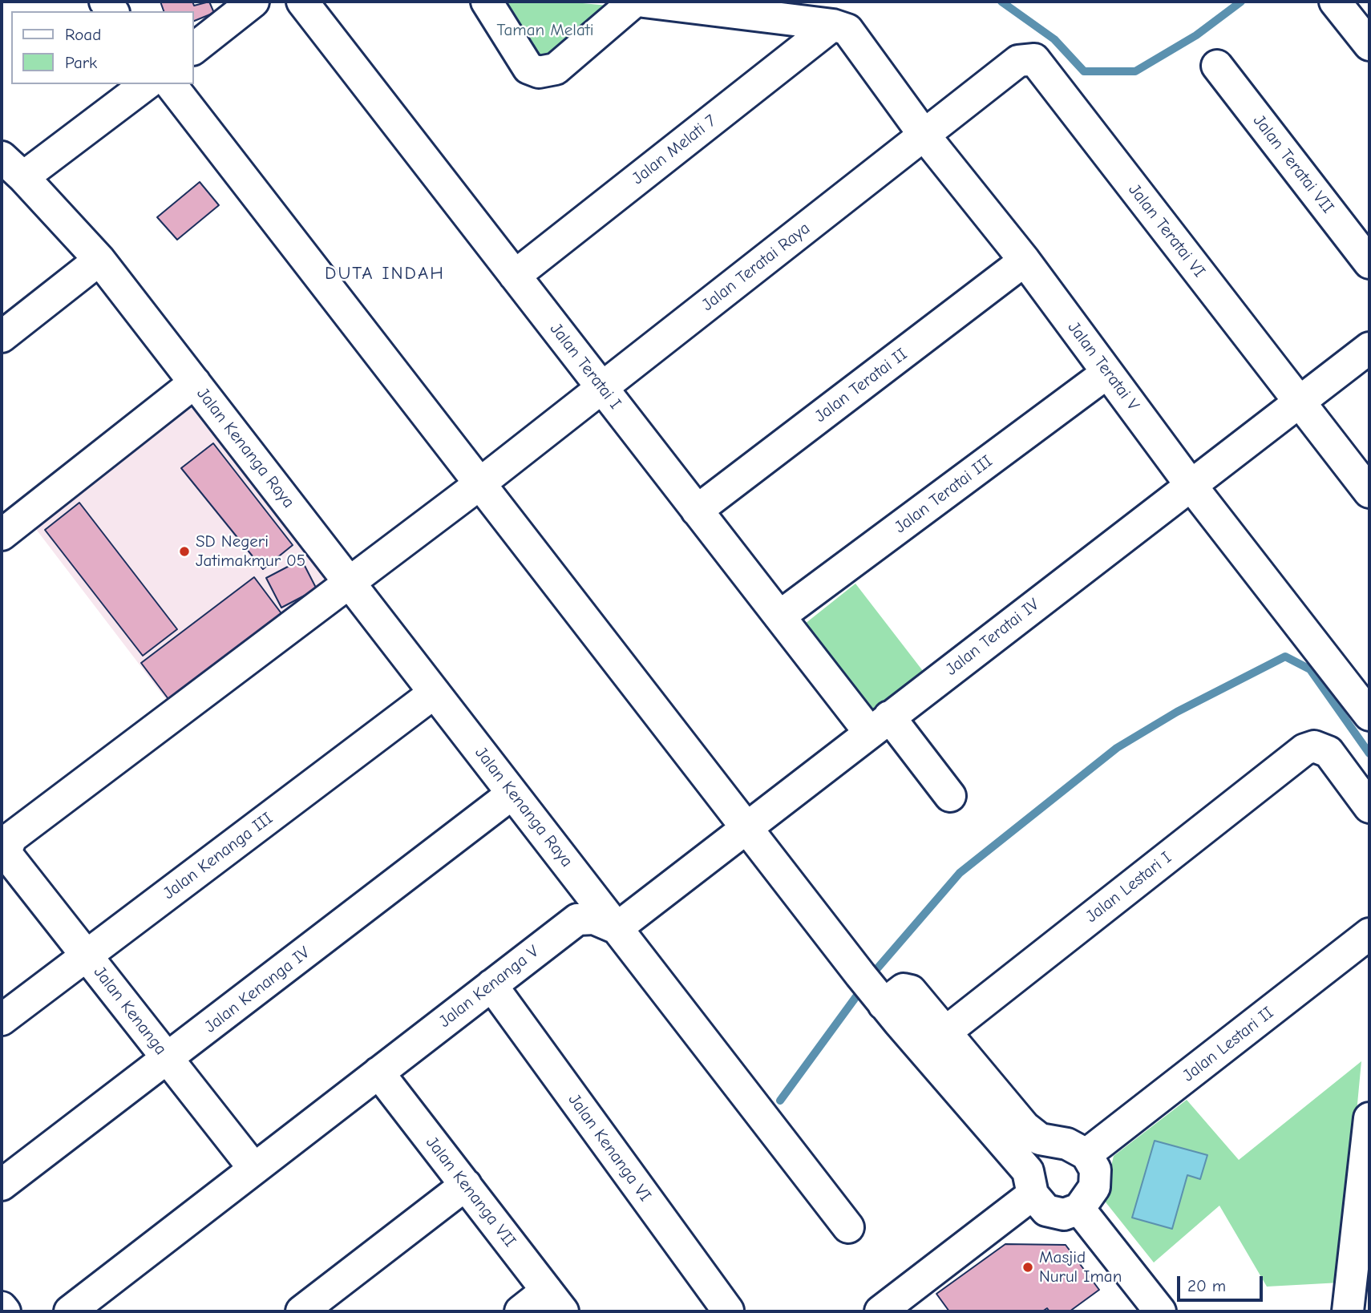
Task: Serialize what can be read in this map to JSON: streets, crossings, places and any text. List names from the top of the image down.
{
  "streets": {
    "street": [
      "Jalan Melati 7",
      "Jalan Teratai VII",
      "Jalan Teratai VI",
      "Jalan Teratai Raya",
      "Jalan Teratai I",
      "Jalan Teratai V",
      "Jalan Teratai II",
      "Jalan Kenanga Raya",
      "Jalan Teratai III",
      "Jalan Teratai IV",
      "Jalan Kenanga III",
      "Jalan Lestari I",
      "Jalan Kenanga V",
      "Jalan Kenanga IV",
      "Jalan Kenanga",
      "Jalan Lestari II",
      "Jalan Kenanga VI",
      "Jalan Kenanga VII"
    ]
  },
  "crossings": [
    ["Jalan Melati 7", "Jalan Teratai I"],
    ["Jalan Melati 7", "Jalan Teratai V"],
    ["Jalan Teratai VI", "Jalan Teratai Raya"],
    ["Jalan Teratai VI", "Jalan Teratai IV"],
    ["Jalan Teratai Raya", "Jalan Teratai I"],
    ["Jalan Teratai Raya", "Jalan Teratai V"],
    ["Jalan Teratai Raya", "Jalan Kenanga Raya"],
    ["Jalan Teratai Raya", "Jalan Kenanga"],
    ["Jalan Teratai I", "Jalan Teratai II"],
    ["Jalan Teratai I", "Jalan Teratai III"],
    ["Jalan Teratai I", "Jalan Teratai IV"],
    ["Jalan Teratai V", "Jalan Teratai II"],
    ["Jalan Teratai V", "Jalan Teratai III"],
    ["Jalan Teratai V", "Jalan Teratai IV"],
    ["Jalan Kenanga Raya", "Jalan Teratai IV"],
    ["Jalan Kenanga Raya", "Jalan Kenanga III"],
    ["Jalan Kenanga Raya", "Jalan Kenanga V"],
    ["Jalan Kenanga Raya", "Jalan Kenanga IV"],
    ["Jalan Teratai IV", "Jalan Kenanga V"],
    ["Jalan Kenanga III", "Jalan Kenanga"],
    ["Jalan Kenanga V", "Jalan Kenanga"],
    ["Jalan Kenanga V", "Jalan Kenanga VI"],
    ["Jalan Kenanga V", "Jalan Kenanga VII"],
    ["Jalan Kenanga IV", "Jalan Kenanga"]
  ],
  "districts": ["DUTA INDAH"],
  "parks": ["Taman Melati"],
  "places": ["SD Negeri Jatimakmur 05", "Masjid Nurul Iman"],
  "legend": ["Road", "Park"],
  "scale_bar": "20 m"
}
